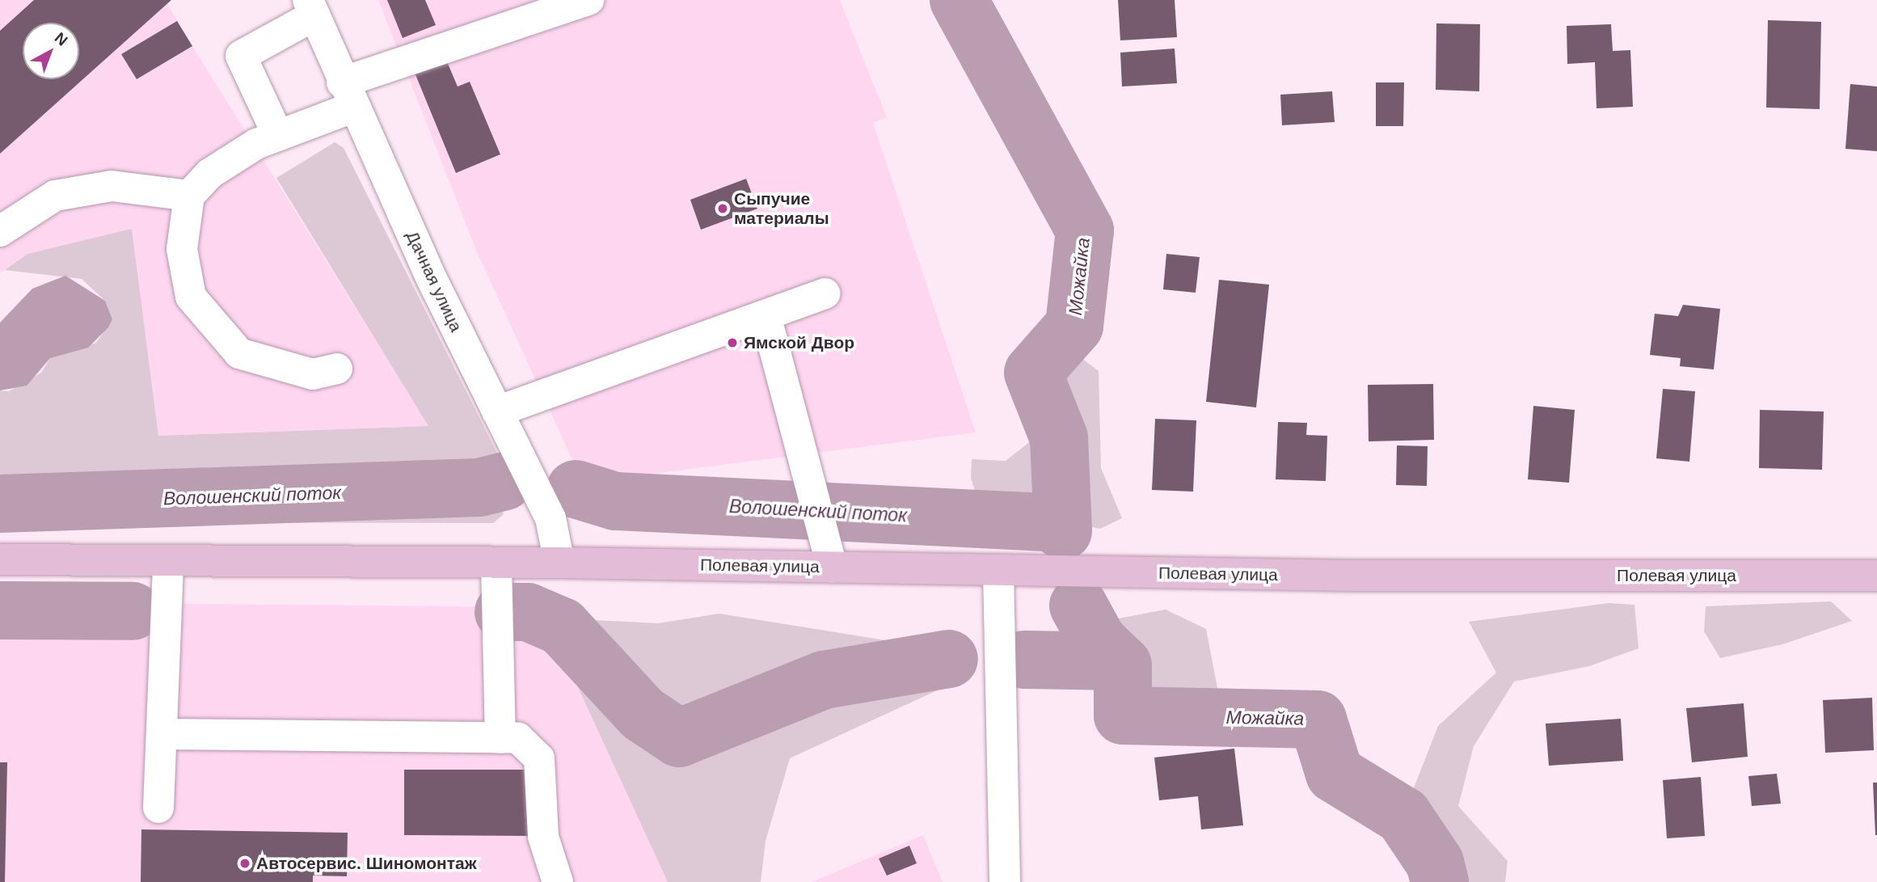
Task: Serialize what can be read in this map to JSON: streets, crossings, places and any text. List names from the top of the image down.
{
  "streets": {
    "main road": ["Полевая улица"],
    "street": ["Дачная улица"]
  },
  "crossings": [
    ["Дачная улица", "Полевая улица"]
  ],
  "water": ["Можайка", "Волошенский поток"],
  "places": ["Сыпучие материалы", "Ямской Двор", "Автосервис. Шиномонтаж"],
  "north": "top right"
}
